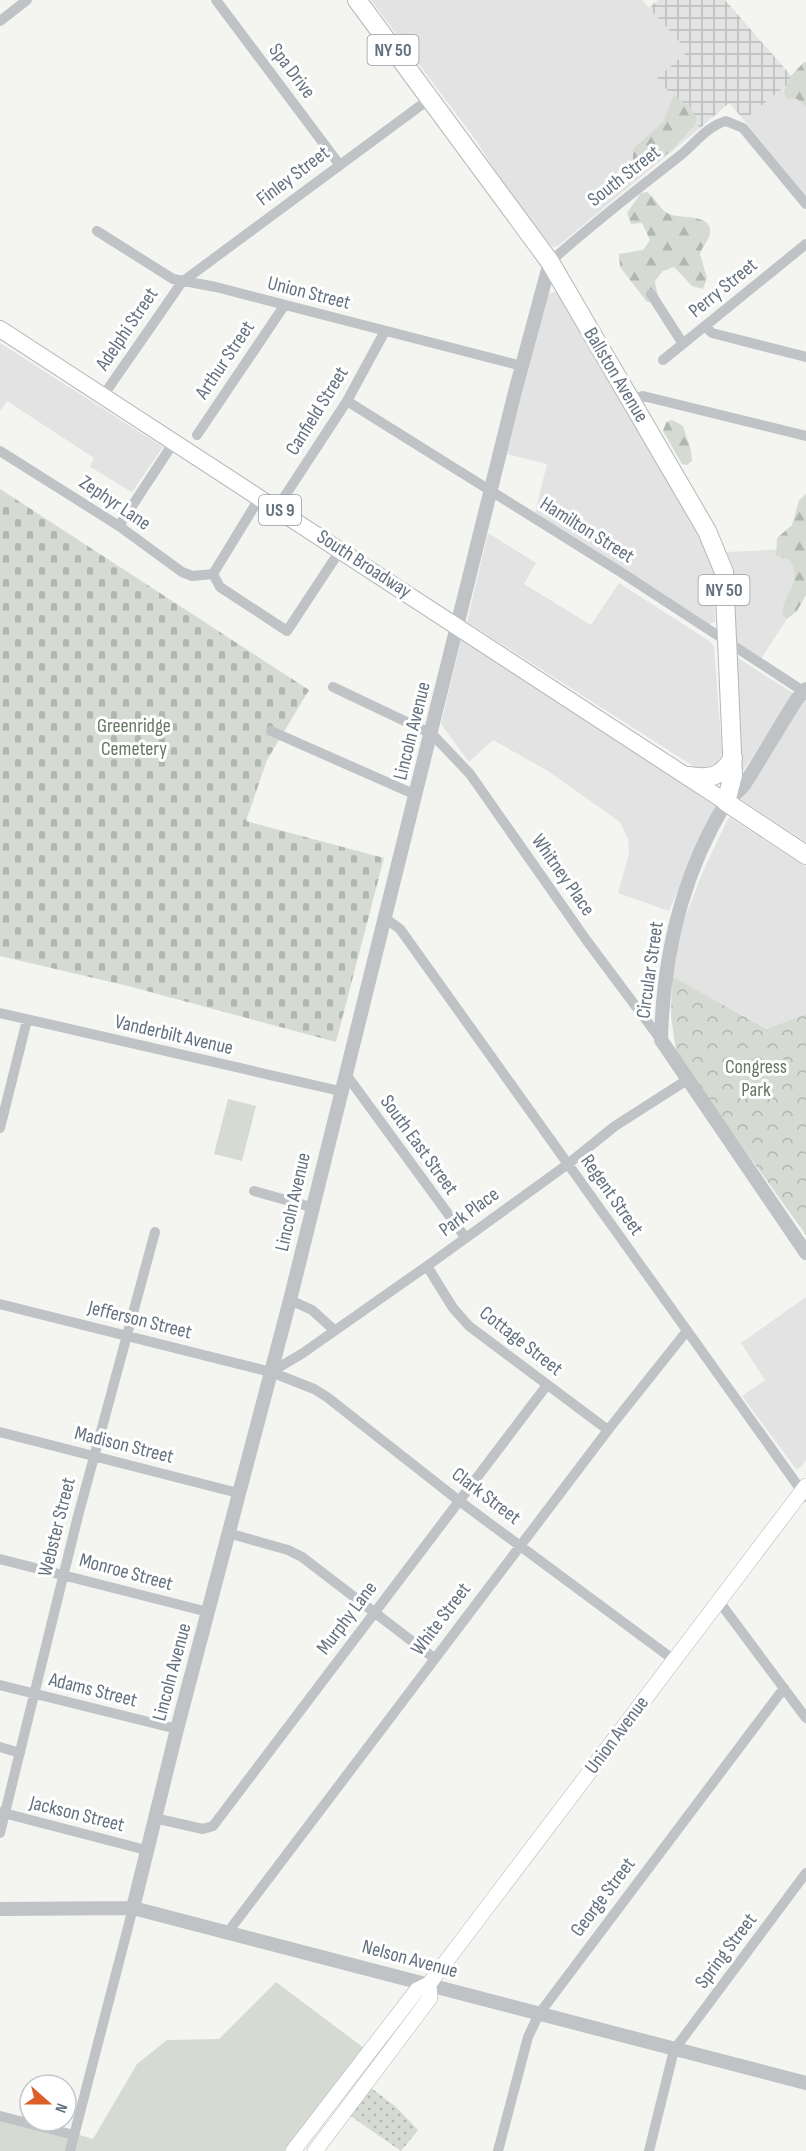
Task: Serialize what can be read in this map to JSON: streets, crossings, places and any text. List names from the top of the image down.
{
  "streets": {
    "highway": ["NY 50", "Ballston Avenue", "US 9"],
    "main road": ["South Broadway", "Union Avenue"],
    "street": [
      "Spa Drive",
      "Finley Street",
      "South Street",
      "Perry Street",
      "Union Street",
      "Adelphi Street",
      "Arthur Street",
      "Canfield Street",
      "Zephyr Lane",
      "Hamilton Street",
      "Lincoln Avenue",
      "Whitney Place",
      "Circular Street",
      "Vanderbilt Avenue",
      "South East Street",
      "Regent Street",
      "Park Place",
      "Jefferson Street",
      "Cottage Street",
      "Madison Street",
      "Clark Street",
      "Webster Street",
      "Monroe Street",
      "Murphy Lane",
      "White Street",
      "Adams Street",
      "Jackson Street",
      "George Street",
      "Spring Street",
      "Nelson Avenue"
    ]
  },
  "crossings": [
    ["Spa Drive", "Finley Street"],
    ["Finley Street", "Union Street"],
    ["Finley Street", "Adelphi Street"],
    ["Finley Street", "Ballston Avenue"],
    ["South Street", "Ballston Avenue"],
    ["South Street", "Lincoln Avenue"],
    ["Union Street", "Adelphi Street"],
    ["Union Street", "Arthur Street"],
    ["Union Street", "Canfield Street"],
    ["Union Street", "Lincoln Avenue"],
    ["Adelphi Street", "South Broadway"],
    ["Ballston Avenue", "US 9"],
    ["Ballston Avenue", "Hamilton Street"],
    ["Ballston Avenue", "South Broadway"],
    ["Ballston Avenue", "Lincoln Avenue"],
    ["Ballston Avenue", "Circular Street"],
    ["Canfield Street", "Hamilton Street"],
    ["Canfield Street", "South Broadway"],
    ["US 9", "South Broadway"],
    ["US 9", "Circular Street"],
    ["Hamilton Street", "Lincoln Avenue"],
    ["Hamilton Street", "Circular Street"],
    ["South Broadway", "Lincoln Avenue"],
    ["South Broadway", "Circular Street"],
    ["Lincoln Avenue", "Whitney Place"],
    ["Lincoln Avenue", "Vanderbilt Avenue"],
    ["Lincoln Avenue", "South East Street"],
    ["Lincoln Avenue", "Regent Street"],
    ["Lincoln Avenue", "Park Place"],
    ["Lincoln Avenue", "Jefferson Street"],
    ["Lincoln Avenue", "Madison Street"],
    ["Lincoln Avenue", "Clark Street"],
    ["Lincoln Avenue", "Monroe Street"],
    ["Lincoln Avenue", "Murphy Lane"],
    ["Lincoln Avenue", "Adams Street"],
    ["Lincoln Avenue", "Jackson Street"],
    ["Lincoln Avenue", "Nelson Avenue"],
    ["Whitney Place", "Circular Street"],
    ["Circular Street", "Park Place"],
    ["South East Street", "Park Place"],
    ["Regent Street", "Park Place"],
    ["Regent Street", "White Street"],
    ["Regent Street", "Union Avenue"],
    ["Park Place", "Jefferson Street"],
    ["Park Place", "Cottage Street"],
    ["Park Place", "Clark Street"],
    ["Jefferson Street", "Clark Street"],
    ["Jefferson Street", "Webster Street"],
    ["Cottage Street", "Murphy Lane"],
    ["Cottage Street", "White Street"],
    ["Madison Street", "Webster Street"],
    ["Clark Street", "Murphy Lane"],
    ["Clark Street", "White Street"],
    ["Clark Street", "Union Avenue"],
    ["Webster Street", "Monroe Street"],
    ["Webster Street", "Adams Street"],
    ["Webster Street", "Jackson Street"],
    ["White Street", "Nelson Avenue"],
    ["Union Avenue", "Nelson Avenue"],
    ["George Street", "Nelson Avenue"],
    ["Spring Street", "Nelson Avenue"]
  ],
  "parks": ["Greenridge Cemetery", "Congress Park"],
  "north": "right"
}
